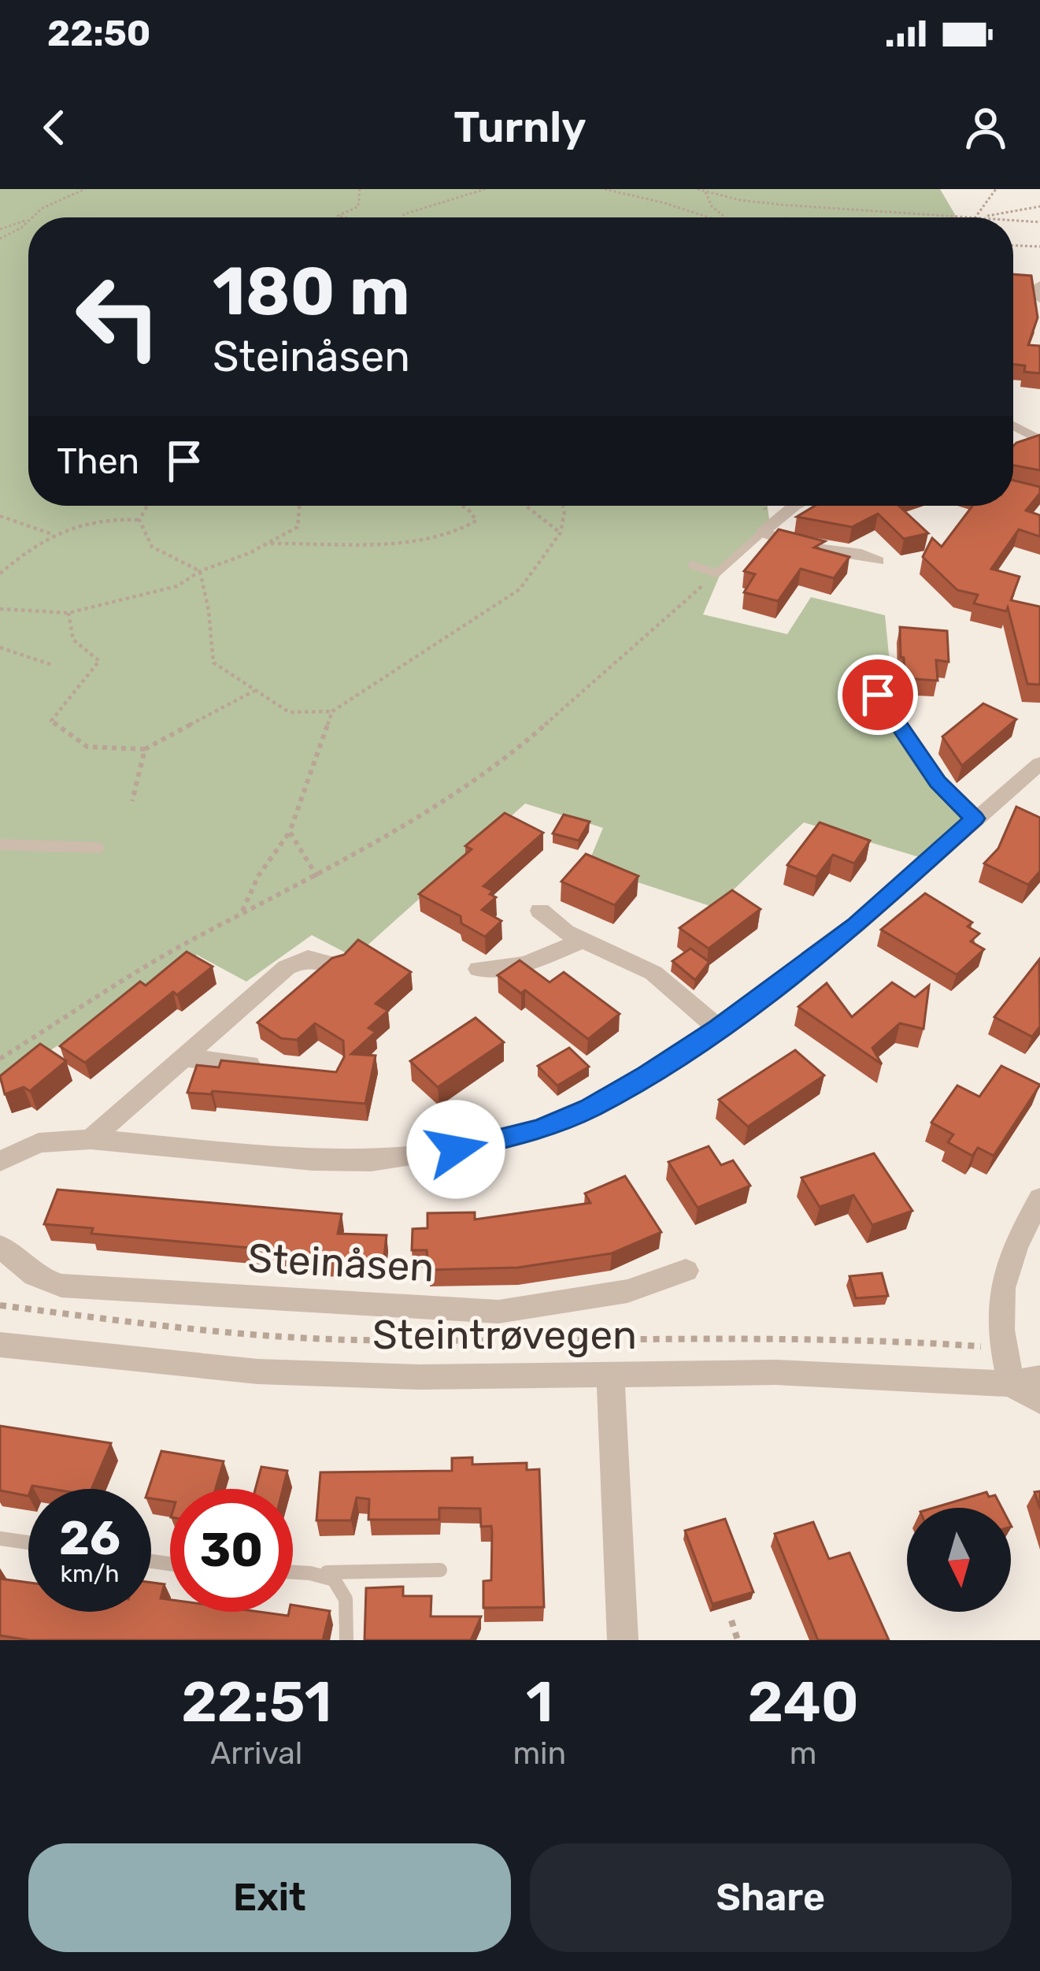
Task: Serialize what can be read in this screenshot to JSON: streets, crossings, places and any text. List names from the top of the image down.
{
  "streets": {
    "street": ["Steinåsen", "Steintrøvegen"]
  },
  "north": "bottom",
  "page": {
    "status": "22:50",
    "header": "Turnly",
    "turn": ["180 m", "Steinåsen"],
    "then": "Then",
    "speed": "26 km/h",
    "limit": "30",
    "eta": [
      "22:51",
      "Arrival",
      "1",
      "min",
      "240",
      "m"
    ],
    "buttons": ["Exit", "Share"]
  }
}
